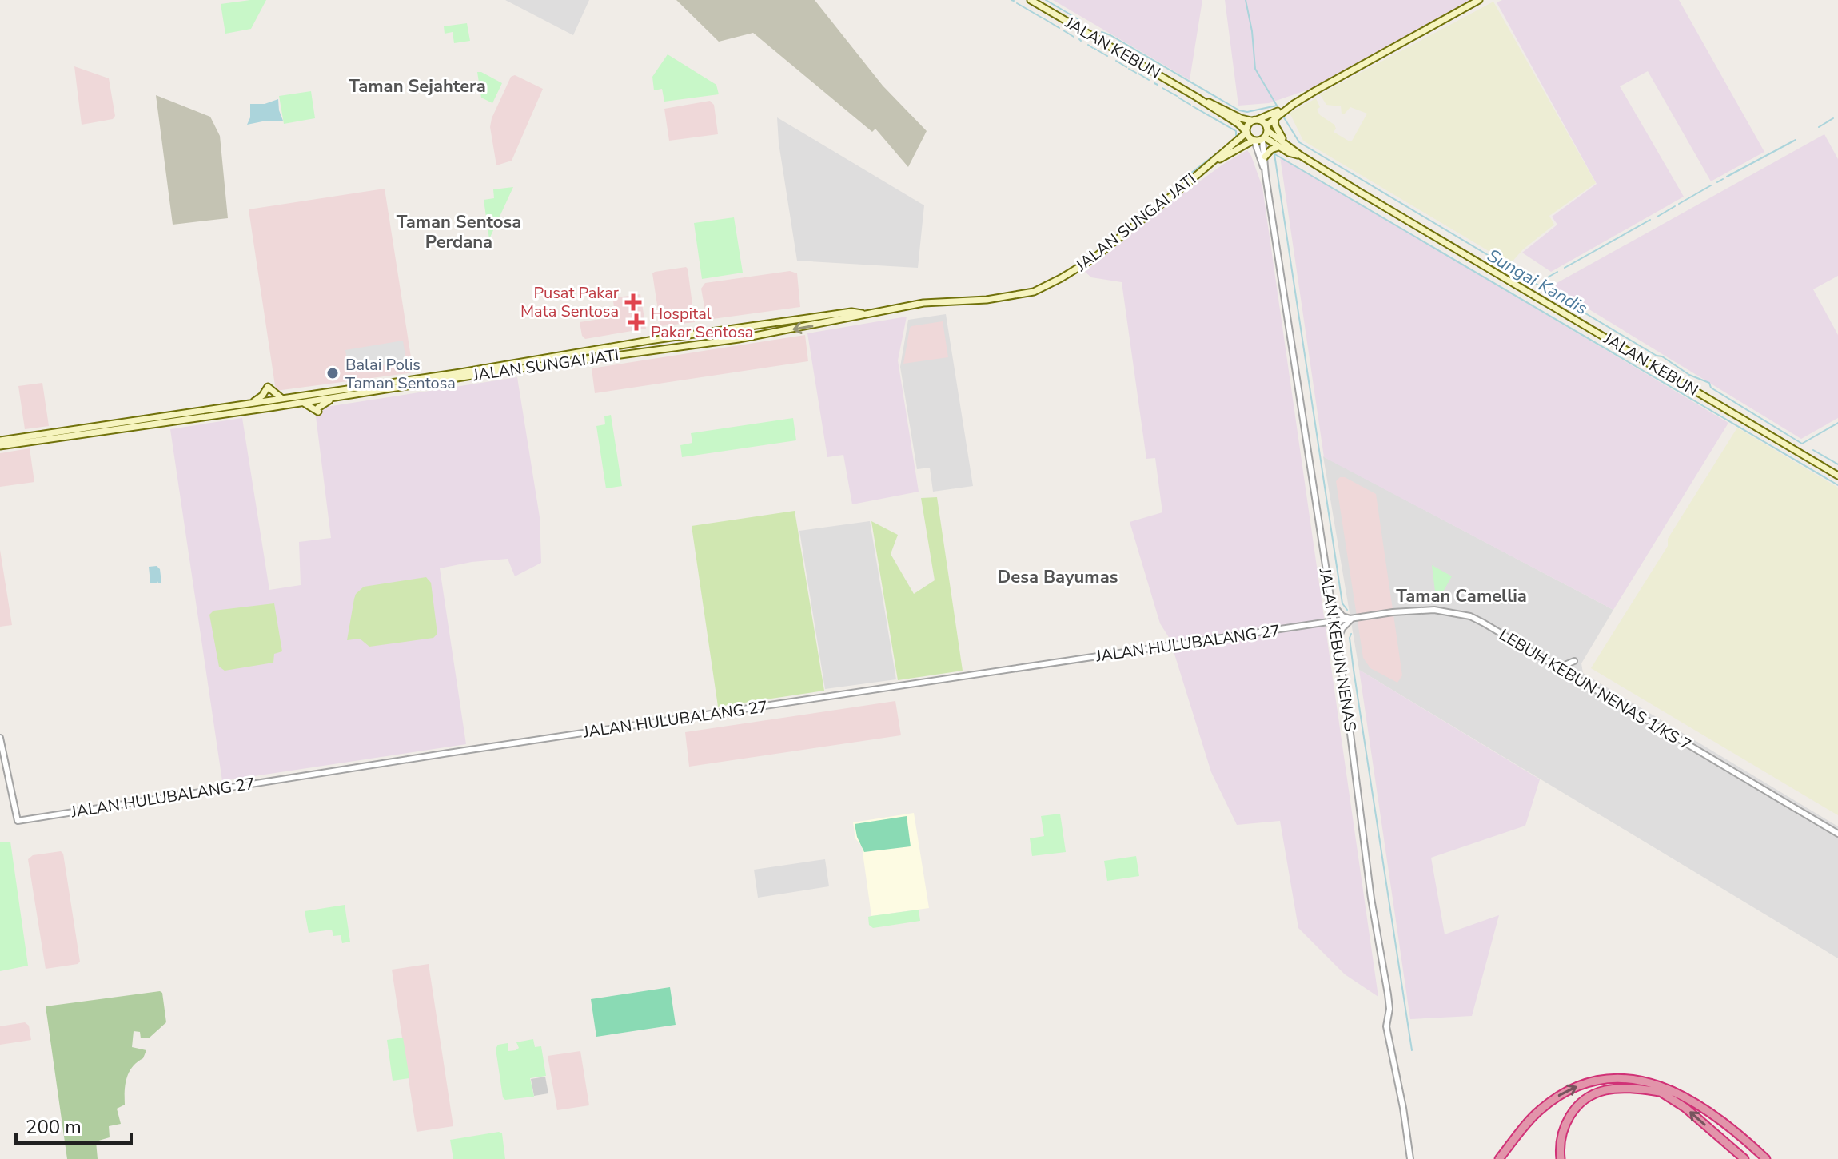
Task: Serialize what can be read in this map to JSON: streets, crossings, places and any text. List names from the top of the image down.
{
  "streets": {
    "main road": ["JALAN KEBUN", "JALAN SUNGAI JATI"],
    "street": ["JALAN HULUBALANG 27", "JALAN KEBUN NENAS", "LEBUH KEBUN NENAS 1/KS 7"]
  },
  "crossings": [
    ["JALAN KEBUN", "JALAN SUNGAI JATI"],
    ["JALAN KEBUN", "JALAN KEBUN NENAS"],
    ["JALAN HULUBALANG 27", "JALAN KEBUN NENAS"],
    ["JALAN HULUBALANG 27", "LEBUH KEBUN NENAS 1/KS 7"],
    ["JALAN KEBUN NENAS", "LEBUH KEBUN NENAS 1/KS 7"]
  ],
  "districts": [
    "Taman Sejahtera",
    "Taman Sentosa Perdana",
    "Desa Bayumas",
    "Taman Camellia"
  ],
  "water": ["Sungai Kandis"],
  "places": {
    "health": ["Pusat Pakar Mata Sentosa", "Hospital Pakar Sentosa"],
    "other": ["Balai Polis Taman Sentosa"]
  },
  "scale_bar": "200 m"
}
